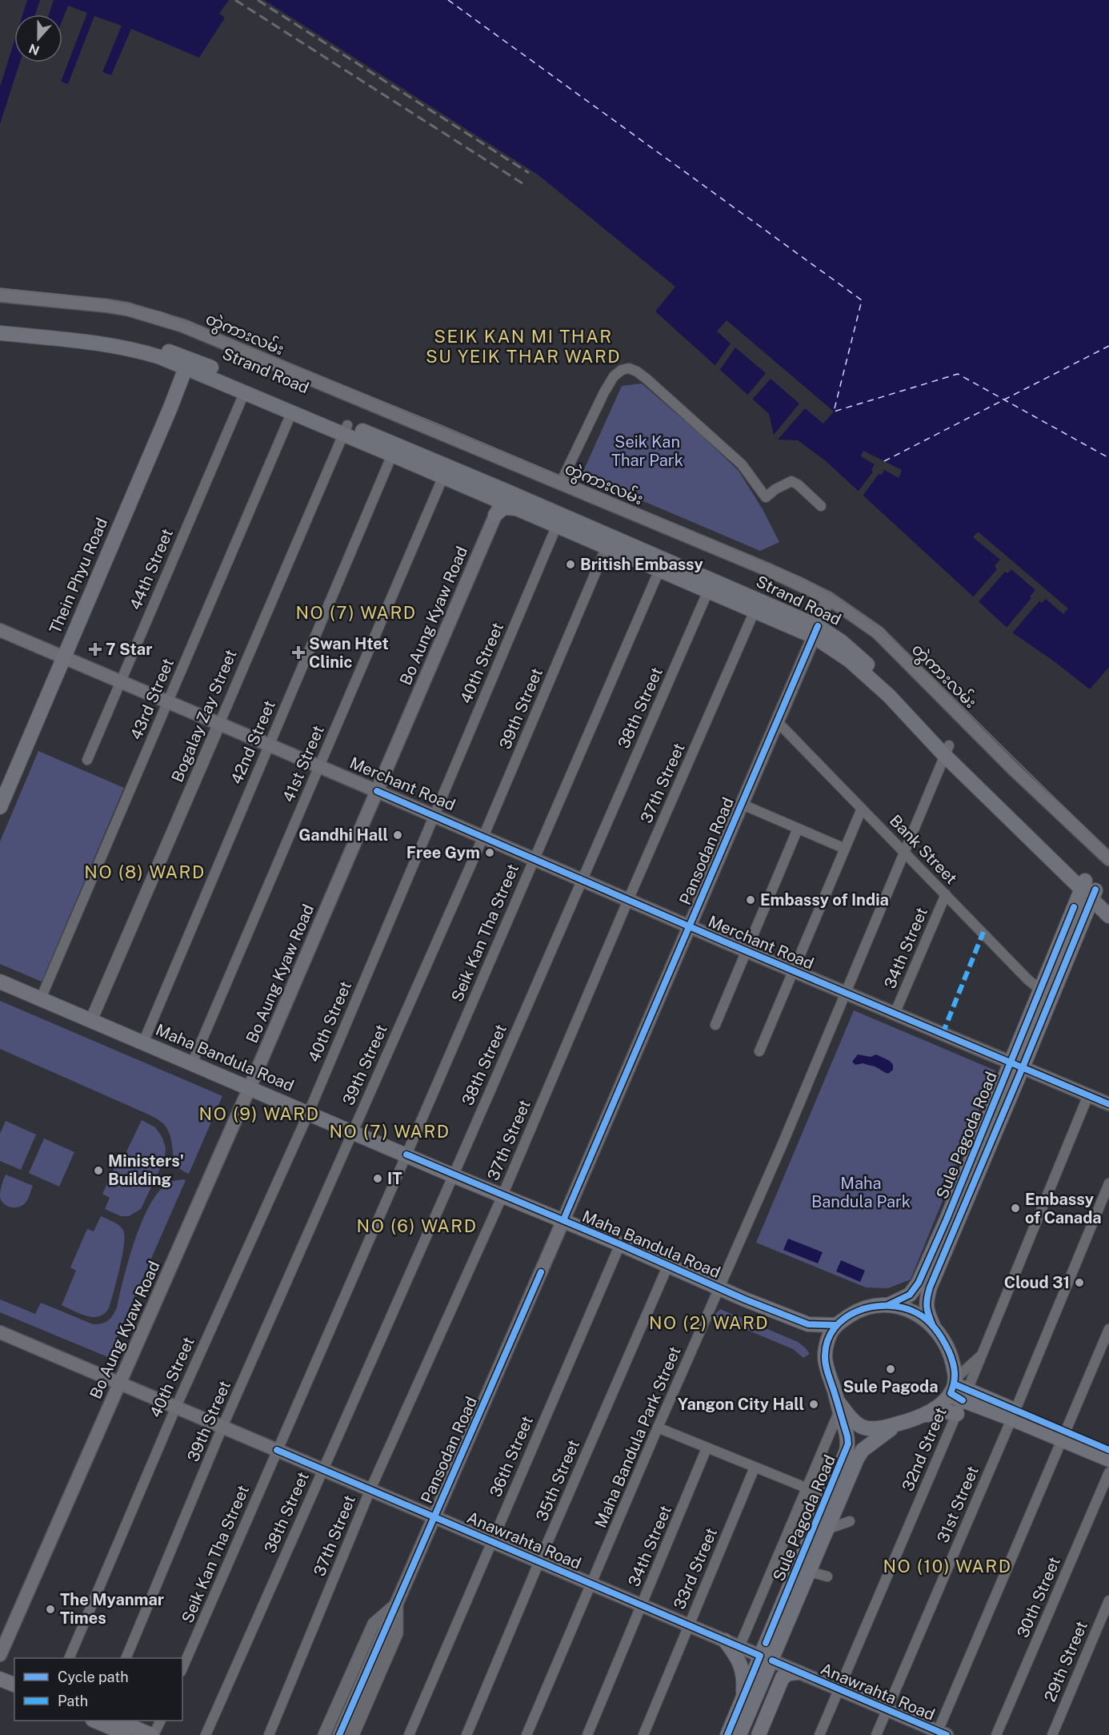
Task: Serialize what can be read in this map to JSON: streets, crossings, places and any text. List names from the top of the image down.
{
  "streets": {
    "main road": [
      "တွဲကားလမ်း",
      "Strand Road",
      "Thein Phyu Road",
      "Bo Aung Kyaw Road",
      "Merchant Road",
      "Pansodan Road",
      "Maha Bandula Road",
      "Sule Pagoda Road",
      "Anawrahta Road"
    ],
    "street": [
      "44th Street",
      "40th Street",
      "43rd Street",
      "38th Street",
      "39th Street",
      "Bogalay Zay Street",
      "42nd Street",
      "41st Street",
      "37th Street",
      "Bank Street",
      "Seik Kan Tha Street",
      "34th Street",
      "Maha Bandula Park Street",
      "32nd Street",
      "36th Street",
      "35th Street",
      "31st Street",
      "33rd Street",
      "30th Street",
      "29th Street"
    ]
  },
  "crossings": [
    ["တွဲကားလမ်း", "Pansodan Road"],
    ["Strand Road", "44th Street"],
    ["Strand Road", "Thein Phyu Road"],
    ["Strand Road", "Bo Aung Kyaw Road"],
    ["Strand Road", "40th Street"],
    ["Strand Road", "43rd Street"],
    ["Strand Road", "38th Street"],
    ["Strand Road", "39th Street"],
    ["Strand Road", "Bogalay Zay Street"],
    ["Strand Road", "42nd Street"],
    ["Strand Road", "41st Street"],
    ["Strand Road", "37th Street"],
    ["Strand Road", "Pansodan Road"],
    ["Strand Road", "Seik Kan Tha Street"],
    ["Strand Road", "Sule Pagoda Road"],
    ["Strand Road", "Maha Bandula Park Street"],
    ["44th Street", "Merchant Road"],
    ["Thein Phyu Road", "Merchant Road"],
    ["Bo Aung Kyaw Road", "Merchant Road"],
    ["Bo Aung Kyaw Road", "Maha Bandula Road"],
    ["Bo Aung Kyaw Road", "Anawrahta Road"],
    ["40th Street", "Merchant Road"],
    ["40th Street", "Maha Bandula Road"],
    ["40th Street", "Anawrahta Road"],
    ["43rd Street", "Merchant Road"],
    ["43rd Street", "Maha Bandula Road"],
    ["38th Street", "Merchant Road"],
    ["38th Street", "Maha Bandula Road"],
    ["38th Street", "Anawrahta Road"],
    ["39th Street", "Merchant Road"],
    ["39th Street", "Maha Bandula Road"],
    ["39th Street", "Anawrahta Road"],
    ["Bogalay Zay Street", "Merchant Road"],
    ["Bogalay Zay Street", "Maha Bandula Road"],
    ["42nd Street", "Merchant Road"],
    ["42nd Street", "Maha Bandula Road"],
    ["41st Street", "Merchant Road"],
    ["41st Street", "Maha Bandula Road"],
    ["37th Street", "Merchant Road"],
    ["37th Street", "Maha Bandula Road"],
    ["37th Street", "Anawrahta Road"],
    ["Merchant Road", "Pansodan Road"],
    ["Merchant Road", "Seik Kan Tha Street"],
    ["Merchant Road", "34th Street"],
    ["Merchant Road", "Sule Pagoda Road"],
    ["Merchant Road", "Maha Bandula Park Street"],
    ["Merchant Road", "32nd Street"],
    ["Bank Street", "Pansodan Road"],
    ["Bank Street", "34th Street"],
    ["Bank Street", "Sule Pagoda Road"],
    ["Bank Street", "Maha Bandula Park Street"],
    ["Pansodan Road", "Maha Bandula Road"],
    ["Pansodan Road", "Anawrahta Road"],
    ["Seik Kan Tha Street", "Maha Bandula Road"],
    ["Seik Kan Tha Street", "Anawrahta Road"],
    ["34th Street", "Anawrahta Road"],
    ["Maha Bandula Road", "Sule Pagoda Road"],
    ["Maha Bandula Road", "Maha Bandula Park Street"],
    ["Maha Bandula Road", "32nd Street"],
    ["Maha Bandula Road", "36th Street"],
    ["Maha Bandula Road", "35th Street"],
    ["Sule Pagoda Road", "32nd Street"],
    ["Sule Pagoda Road", "Anawrahta Road"],
    ["Maha Bandula Park Street", "Anawrahta Road"],
    ["32nd Street", "Anawrahta Road"],
    ["36th Street", "Anawrahta Road"],
    ["35th Street", "Anawrahta Road"],
    ["31st Street", "Anawrahta Road"],
    ["Anawrahta Road", "33rd Street"]
  ],
  "districts": [
    "SEIK KAN MI THAR SU YEIK THAR WARD",
    "NO (7) WARD",
    "NO (8) WARD",
    "NO (9) WARD",
    "NO (7) WARD",
    "NO (6) WARD",
    "NO (2) WARD",
    "NO (10) WARD"
  ],
  "parks": ["Seik Kan Thar Park", "Maha Bandula Park"],
  "places": {
    "other": [
      "British Embassy",
      "Gandhi Hall",
      "Free Gym",
      "Embassy of India",
      "Ministers' Building",
      "IT",
      "Embassy of Canada",
      "Cloud 31",
      "Sule Pagoda",
      "Yangon City Hall",
      "The Myanmar Times"
    ],
    "health": ["7 Star", "Swan Htet Clinic"]
  },
  "legend": ["Cycle path", "Path"],
  "north": "bottom"
}
